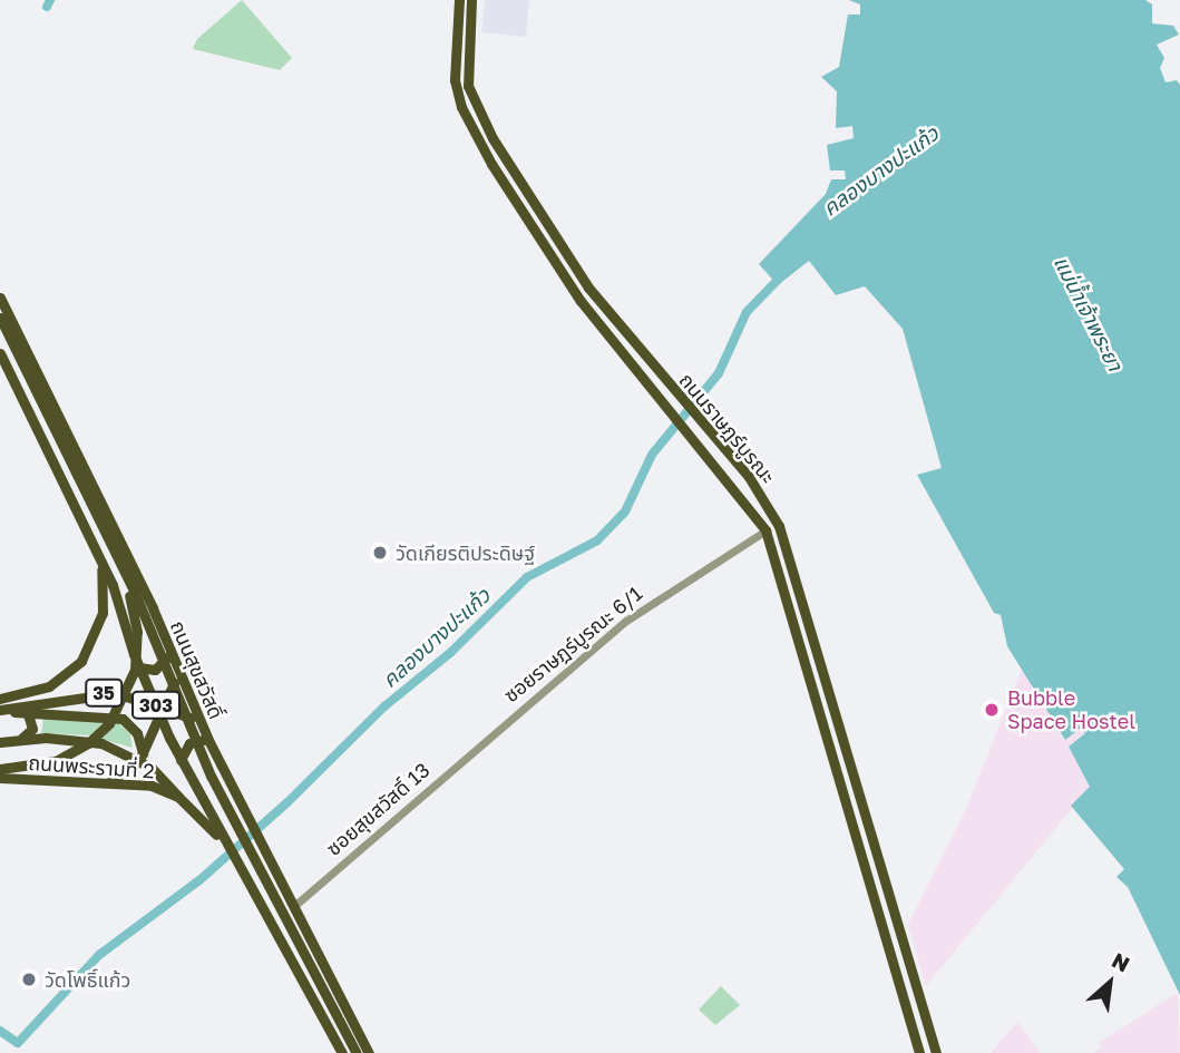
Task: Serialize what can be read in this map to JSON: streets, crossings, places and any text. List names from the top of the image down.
{
  "streets": {
    "main road": [
      "ถนนราษฎร์บูรณะ",
      "ถนนสุขสวัสดิ์",
      "35",
      "303",
      "ถนนพระรามที่ 2"
    ],
    "street": ["ซอยราษฎร์บูรณะ 6/1", "ซอยสุขสวัสดิ์ 13"]
  },
  "crossings": [
    ["ถนนราษฎร์บูรณะ", "ซอยราษฎร์บูรณะ 6/1"],
    ["ซอยราษฎร์บูรณะ 6/1", "ซอยสุขสวัสดิ์ 13"],
    ["ถนนสุขสวัสดิ์", "35"],
    ["ถนนสุขสวัสดิ์", "ซอยสุขสวัสดิ์ 13"],
    ["35", "303"],
    ["303", "ถนนพระรามที่ 2"]
  ],
  "water": ["คลองบางปะแก้ว", "แม่น้ำเจ้าพระยา"],
  "places": ["วัดเกียรติประดิษฐ์", "Bubble Space Hostel", "วัดโพธิ์แก้ว"],
  "north": "top right"
}
